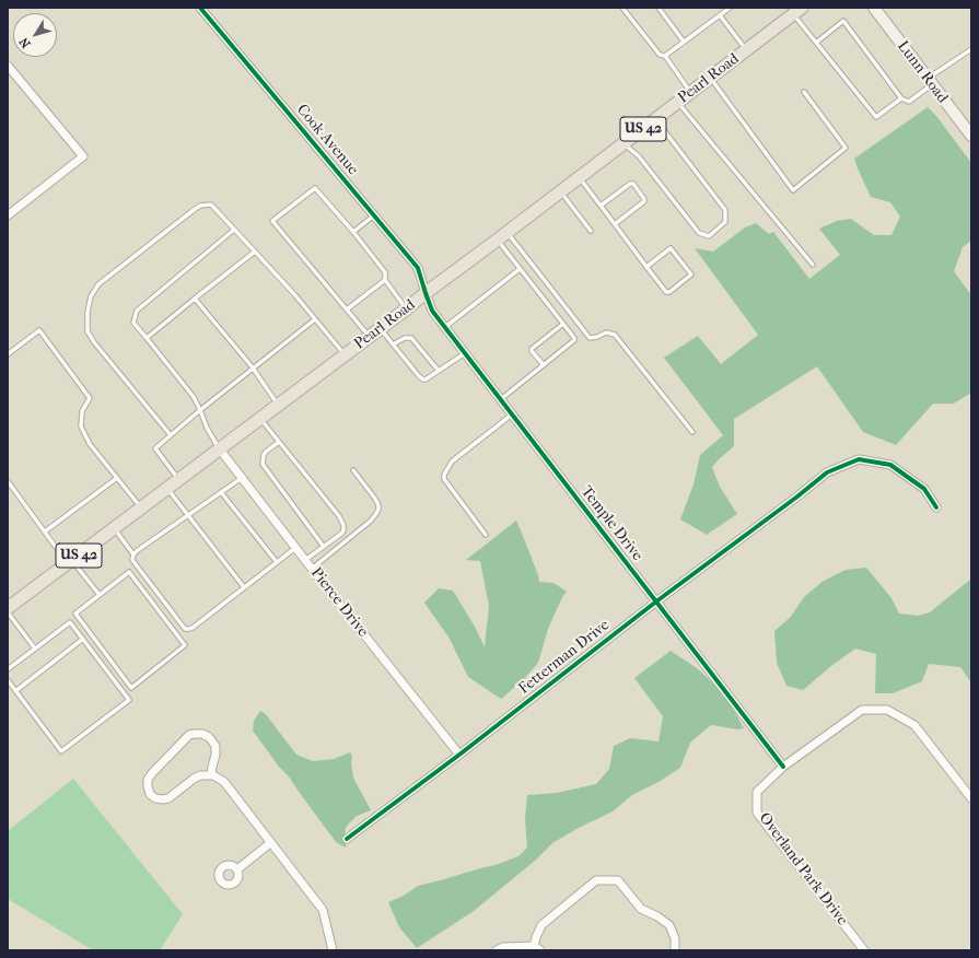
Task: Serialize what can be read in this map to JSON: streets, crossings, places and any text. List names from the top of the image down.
{
  "streets": {
    "main road": ["Pearl Road", "US 42"],
    "street": [
      "Lunn Road",
      "Cook Avenue",
      "Temple Drive",
      "Pierce Drive",
      "Fetterman Drive",
      "Overland Park Drive"
    ]
  },
  "crossings": [
    ["Pearl Road", "Cook Avenue"],
    ["Pearl Road", "Temple Drive"],
    ["Pearl Road", "Pierce Drive"],
    ["Cook Avenue", "Temple Drive"],
    ["Temple Drive", "Fetterman Drive"],
    ["Temple Drive", "Overland Park Drive"],
    ["Pierce Drive", "Fetterman Drive"]
  ],
  "north": "bottom left"
}
